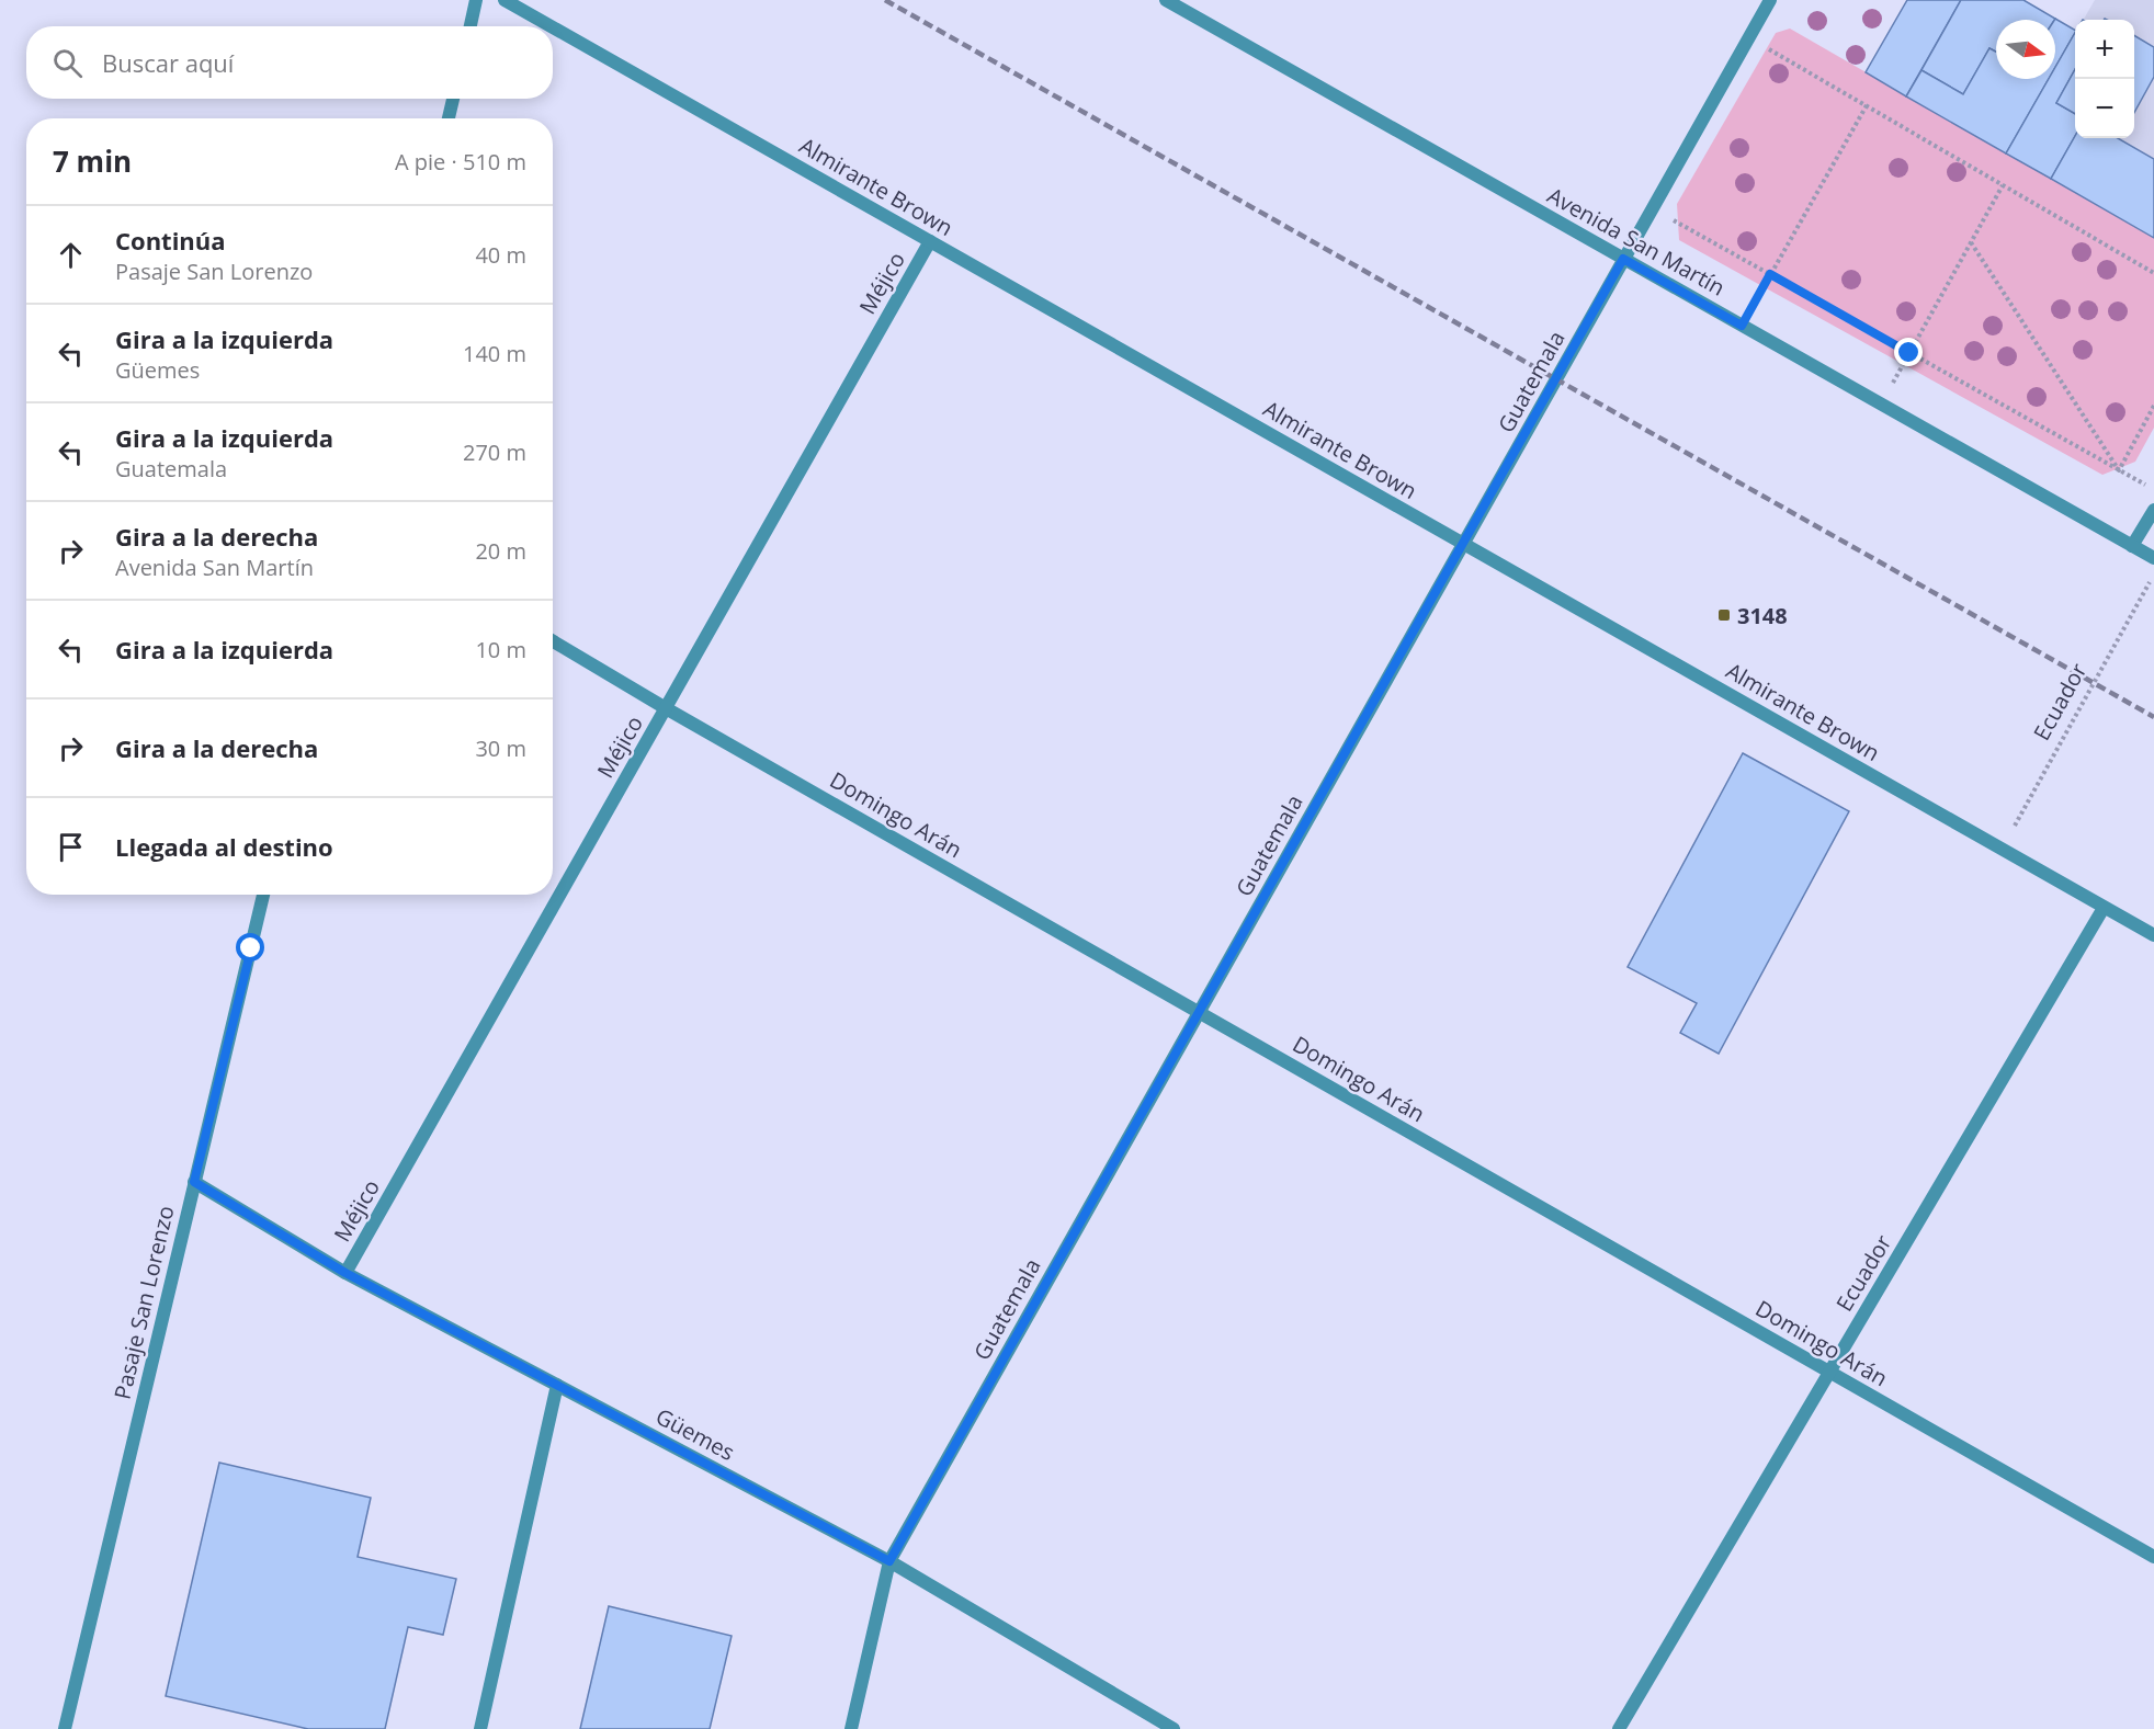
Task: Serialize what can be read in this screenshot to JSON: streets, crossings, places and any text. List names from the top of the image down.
{
  "streets": {
    "street": [
      "Almirante Brown",
      "Avenida San Martín",
      "Méjico",
      "Guatemala",
      "Ecuador",
      "Domingo Arán",
      "Pasaje San Lorenzo",
      "Güemes"
    ]
  },
  "crossings": [
    ["Almirante Brown", "Méjico"],
    ["Almirante Brown", "Guatemala"],
    ["Almirante Brown", "Ecuador"],
    ["Avenida San Martín", "Guatemala"],
    ["Méjico", "Domingo Arán"],
    ["Méjico", "Güemes"],
    ["Guatemala", "Domingo Arán"],
    ["Guatemala", "Güemes"],
    ["Ecuador", "Domingo Arán"],
    ["Pasaje San Lorenzo", "Güemes"]
  ],
  "places": {
    "transit": ["3148"]
  },
  "north": "right",
  "page": {
    "map_buttons": ["+", "−"],
    "search": "Buscar aquí",
    "heading": ["7 min", "A pie · 510 m"],
    "list": [
      ["Continúa", "Pasaje San Lorenzo", "40 m"],
      ["Gira a la izquierda", "Güemes", "140 m"],
      ["Gira a la izquierda", "Guatemala", "270 m"],
      ["Gira a la derecha", "Avenida San Martín", "20 m"],
      ["Gira a la izquierda", "10 m"],
      ["Gira a la derecha", "30 m"],
      "Llegada al destino"
    ]
  }
}
